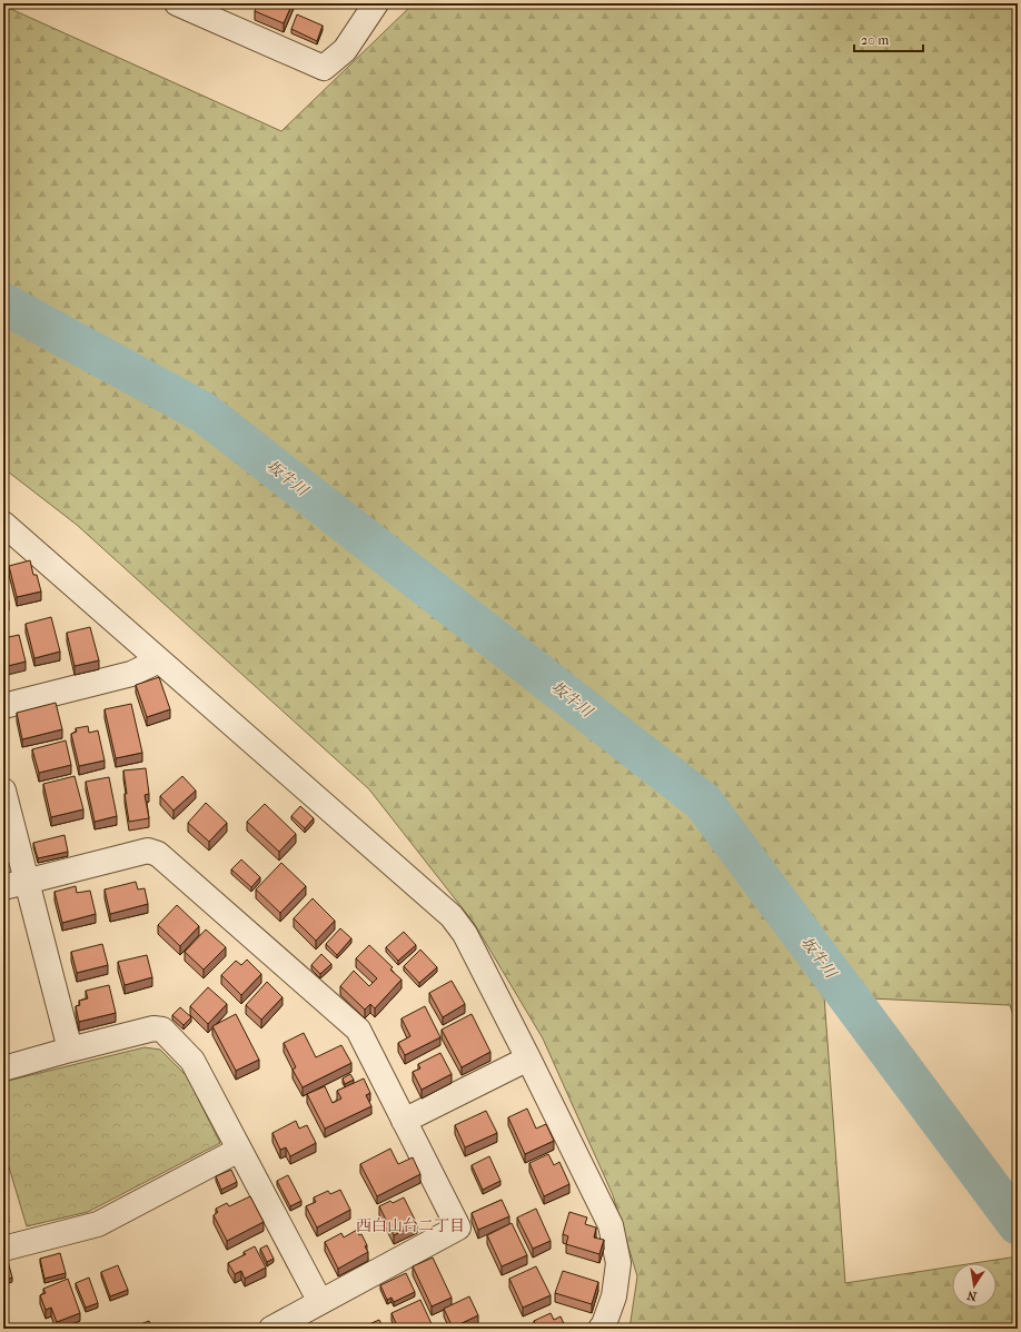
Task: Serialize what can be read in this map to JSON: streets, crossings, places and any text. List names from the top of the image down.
{
  "districts": ["西白山台二丁目"],
  "water": ["坂牛川"],
  "scale_bar": "20 m",
  "north": "bottom"
}
